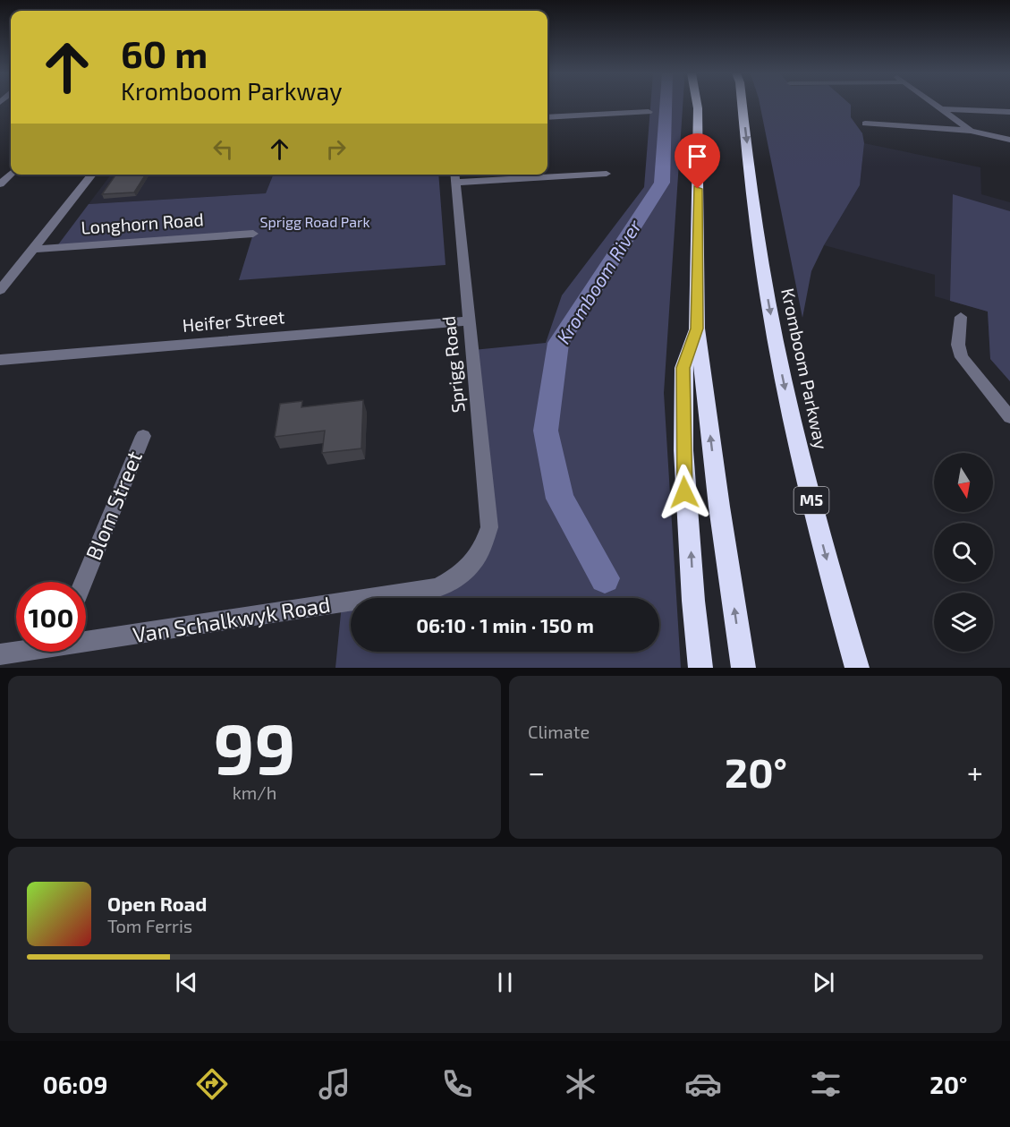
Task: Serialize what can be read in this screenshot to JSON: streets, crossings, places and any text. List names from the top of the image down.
{
  "streets": {
    "highway": ["Kromboom Parkway", "M5"],
    "street": [
      "Longhorn Road",
      "Heifer Street",
      "Sprigg Road",
      "Blom Street",
      "Van Schalkwyk Road"
    ]
  },
  "crossings": [
    ["Heifer Street", "Sprigg Road"],
    ["Sprigg Road", "Van Schalkwyk Road"]
  ],
  "water": ["Kromboom River"],
  "parks": ["Sprigg Road Park"],
  "north": "bottom",
  "page": {
    "turn": ["60 m", "Kromboom Parkway"],
    "limit": "100",
    "trip": "06:10 · 1 min · 150 m",
    "tile": [
      ["99", "km/h"],
      "Climate"
    ],
    "heat": ["−", "20°", "+"],
    "song": ["Open Road", "Tom Ferris"],
    "tabs": ["06:09", "20°"]
  }
}
